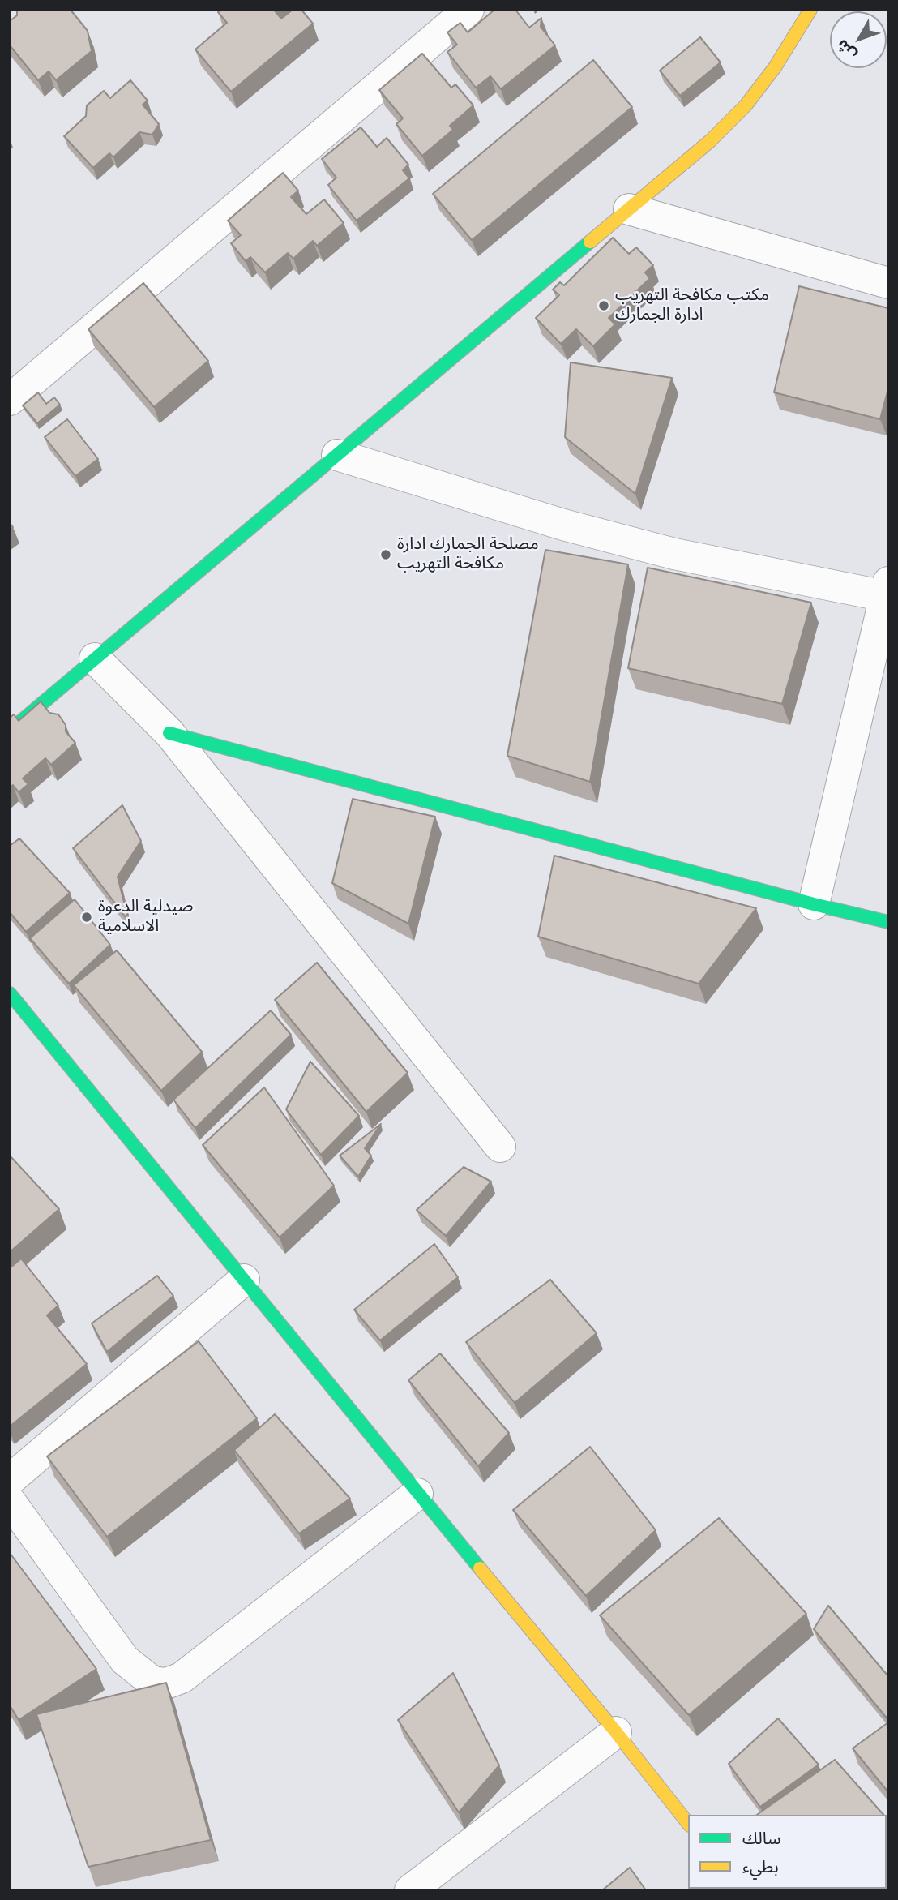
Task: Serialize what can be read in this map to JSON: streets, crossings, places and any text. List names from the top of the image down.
{
  "places": ["مكتب مكافحة التهريب ادارة الجمارك", "مصلحة الجمارك ادارة مكافحة التهريب", "صيدلية الدعوة الاسلامية"],
  "legend": ["سالك", "بطيء"],
  "north": "bottom left"
}
